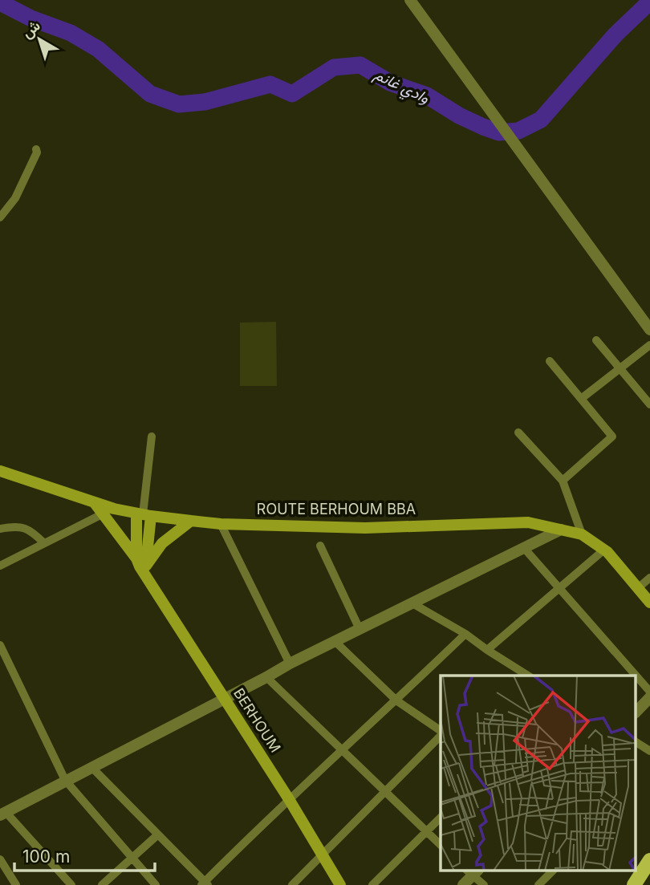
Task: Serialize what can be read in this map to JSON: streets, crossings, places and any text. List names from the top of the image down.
{
  "streets": {
    "main road": ["ROUTE BERHOUM BBA", "BERHOUM"]
  },
  "crossings": [
    ["ROUTE BERHOUM BBA", "BERHOUM"]
  ],
  "water": ["وادي غانم"],
  "scale_bar": "100 m",
  "north": "top left"
}
